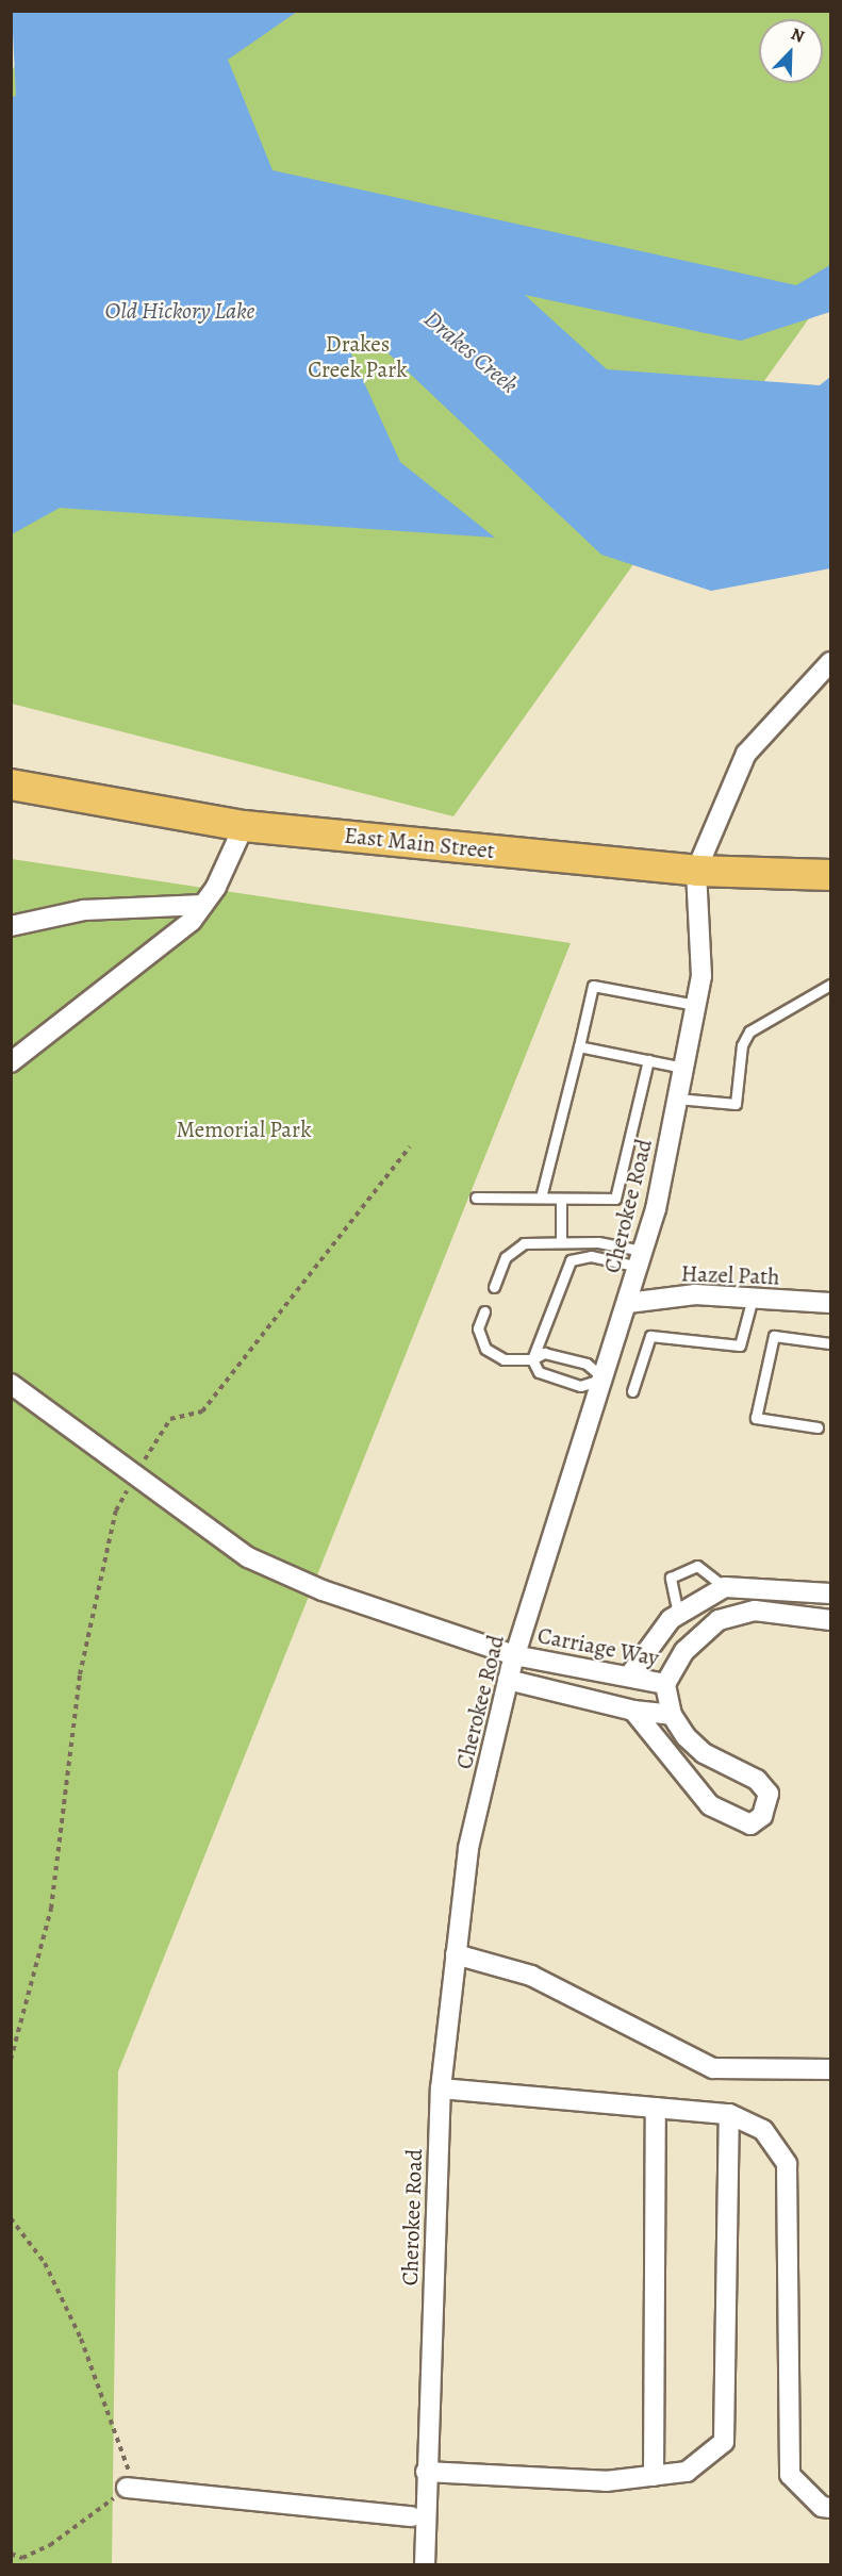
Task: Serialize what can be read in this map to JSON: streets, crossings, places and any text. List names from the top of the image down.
{
  "streets": {
    "main road": ["East Main Street"],
    "street": ["Cherokee Road", "Hazel Path", "Carriage Way"]
  },
  "crossings": [
    ["East Main Street", "Cherokee Road"],
    ["Cherokee Road", "Hazel Path"],
    ["Cherokee Road", "Carriage Way"]
  ],
  "water": ["Old Hickory Lake", "Drakes Creek"],
  "parks": ["Drakes Creek Park", "Memorial Park"],
  "north": "top right"
}
